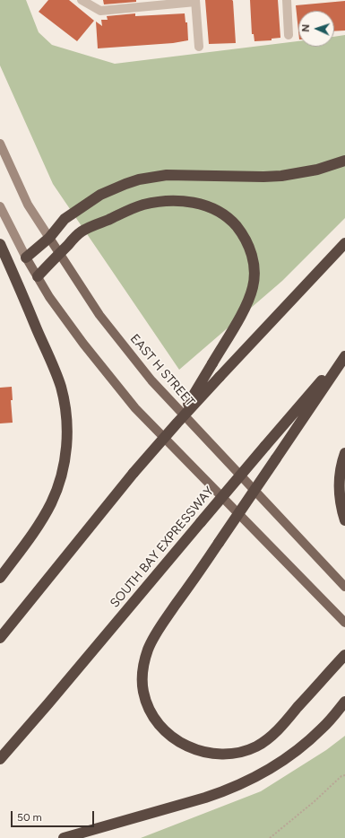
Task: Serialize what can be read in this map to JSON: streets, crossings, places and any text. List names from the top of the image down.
{
  "streets": {
    "highway": ["SOUTH BAY EXPRESSWAY"],
    "main road": ["EAST H STREET"]
  },
  "scale_bar": "50 m",
  "north": "left"
}
